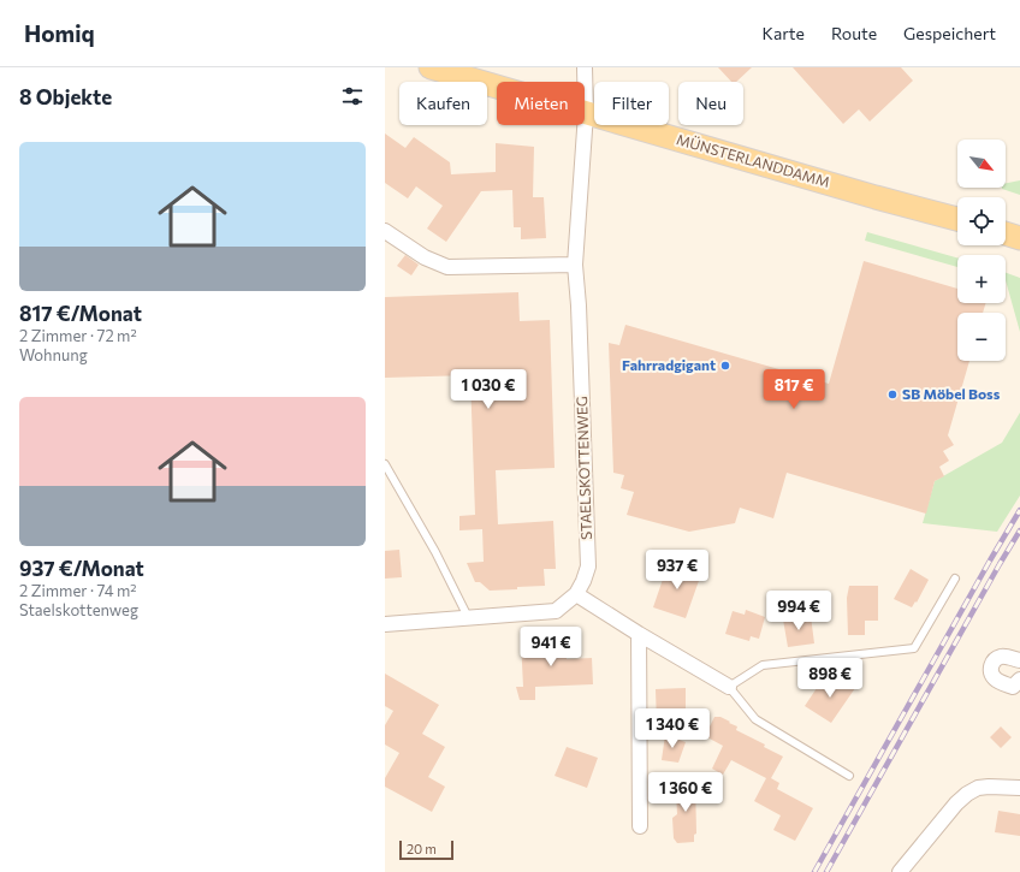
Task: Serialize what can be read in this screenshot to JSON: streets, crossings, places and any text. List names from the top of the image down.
{
  "streets": {
    "main road": ["MÜNSTERLANDDAMM"],
    "street": ["STAELSKOTTENWEG"]
  },
  "crossings": [
    ["MÜNSTERLANDDAMM", "STAELSKOTTENWEG"]
  ],
  "places": ["Fahrradgigant", "SB Möbel Boss"],
  "scale_bar": "20 m",
  "north": "bottom right",
  "page": {
    "header": "Homiq",
    "nav": ["Karte", "Route", "Gespeichert"],
    "heading": "8 Objekte",
    "chip": [
      "Kaufen",
      "Mieten",
      "Filter",
      "Neu"
    ],
    "list": [
      {
        "name": "817 €/Monat",
        "note": "2 Zimmer · 72 m² · Wohnung"
      },
      {
        "name": "937 €/Monat",
        "note": "2 Zimmer · 74 m² · Staelskottenweg"
      }
    ],
    "map_buttons": ["+", "−"],
    "price": [
      "1 030 €",
      "817 €",
      "937 €",
      "994 €",
      "941 €",
      "898 €",
      "1 340 €",
      "1 360 €"
    ],
    "scale": "20 m"
  }
}
